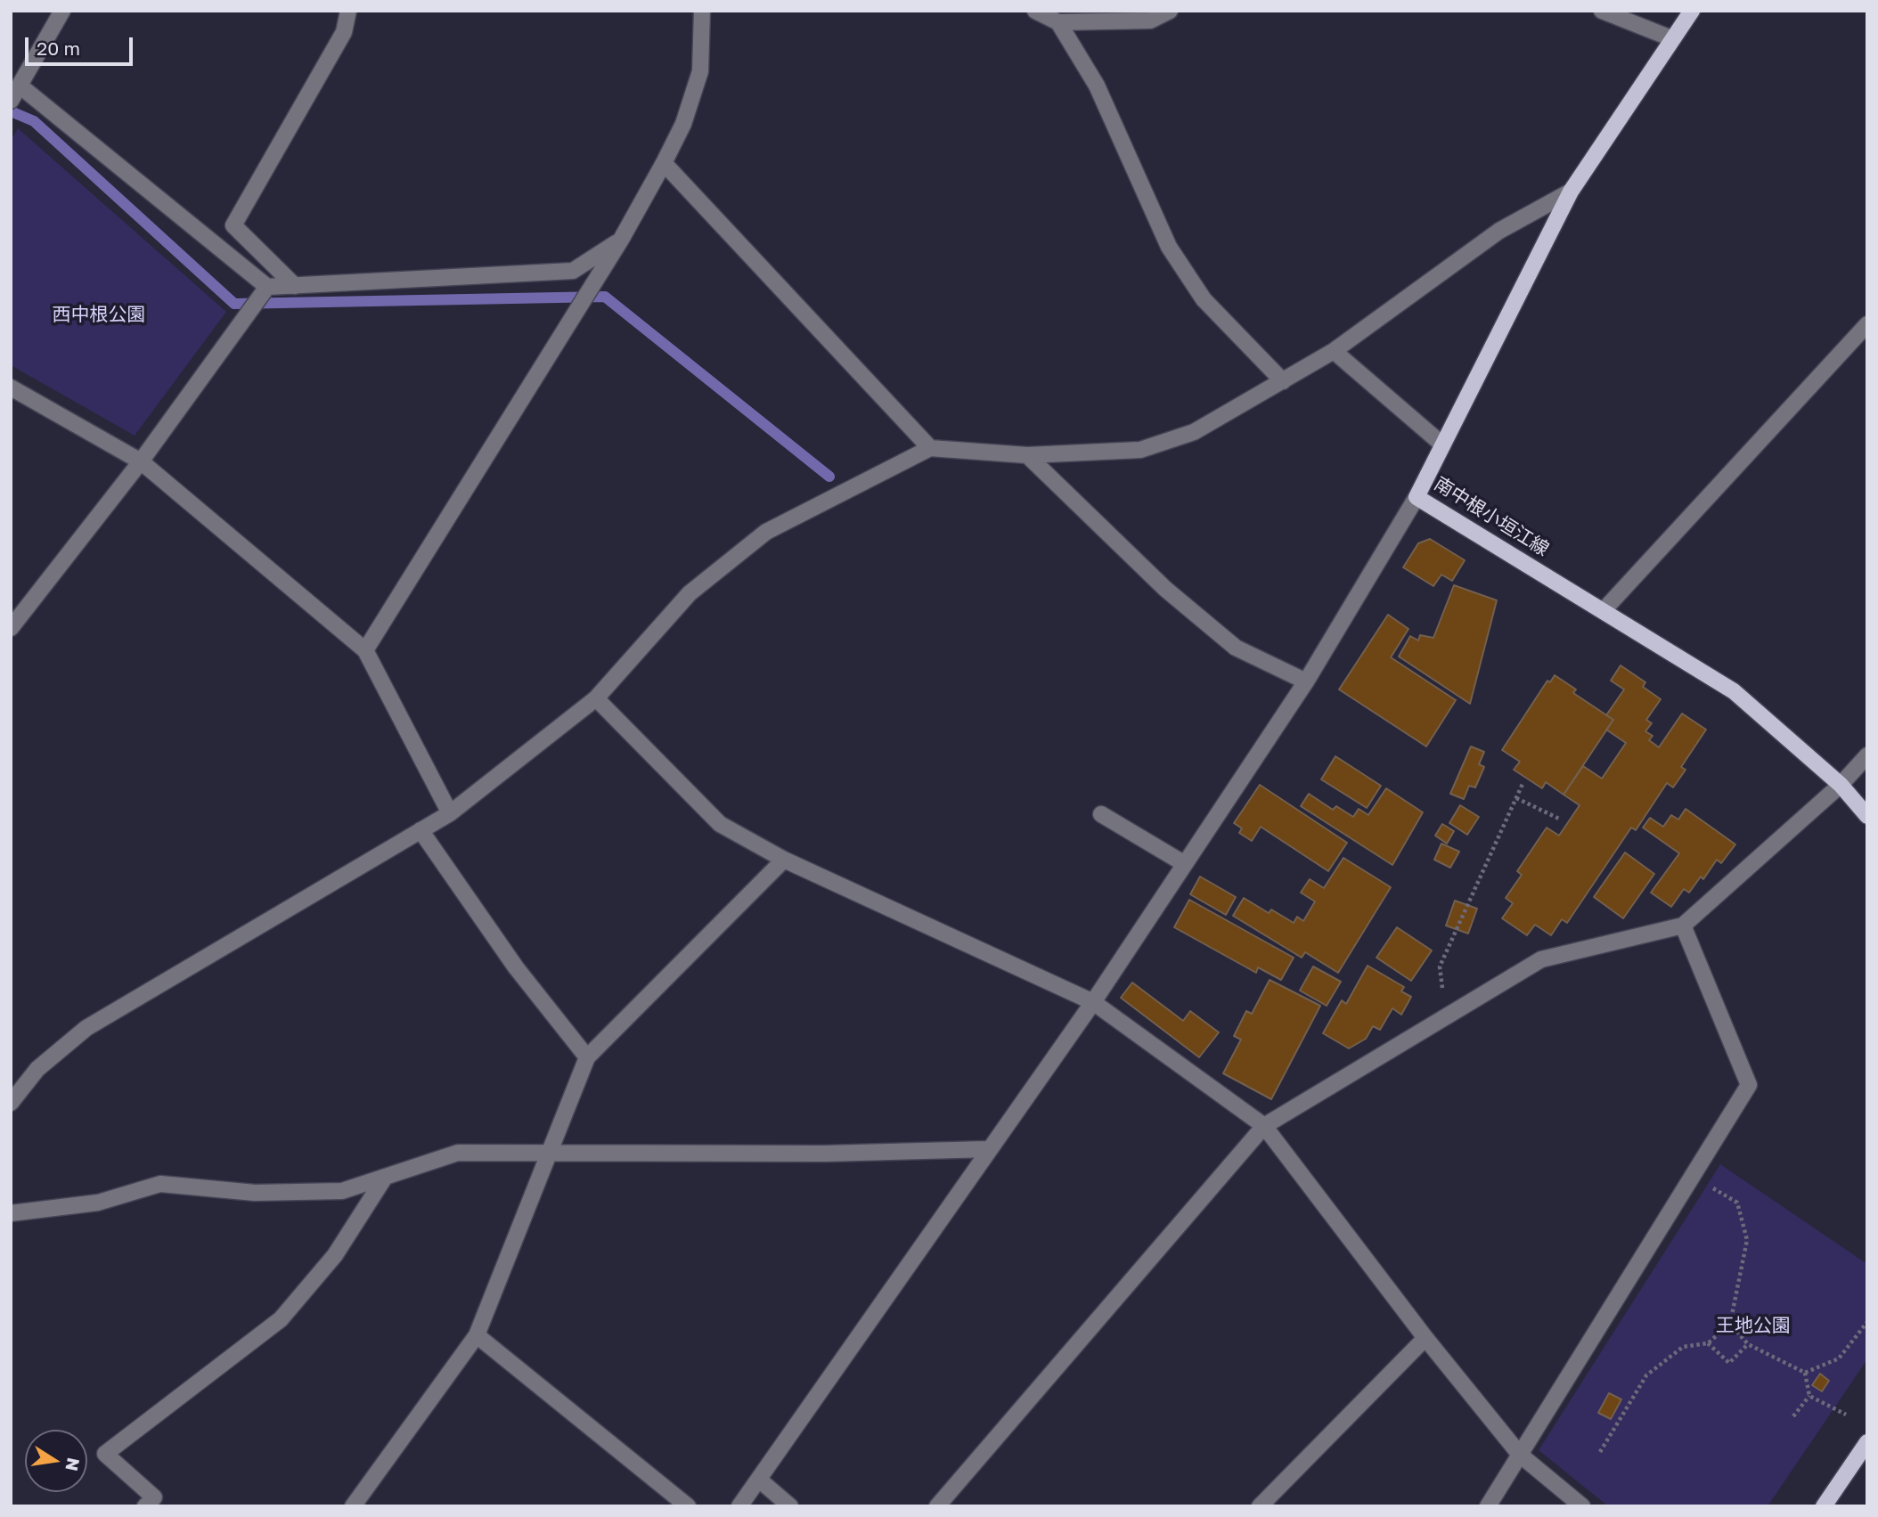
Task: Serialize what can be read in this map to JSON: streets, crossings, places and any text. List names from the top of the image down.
{
  "streets": {
    "main road": ["南中根小垣江線"]
  },
  "parks": ["西中根公園", "王地公園"],
  "scale_bar": "20 m",
  "north": "right"
}
